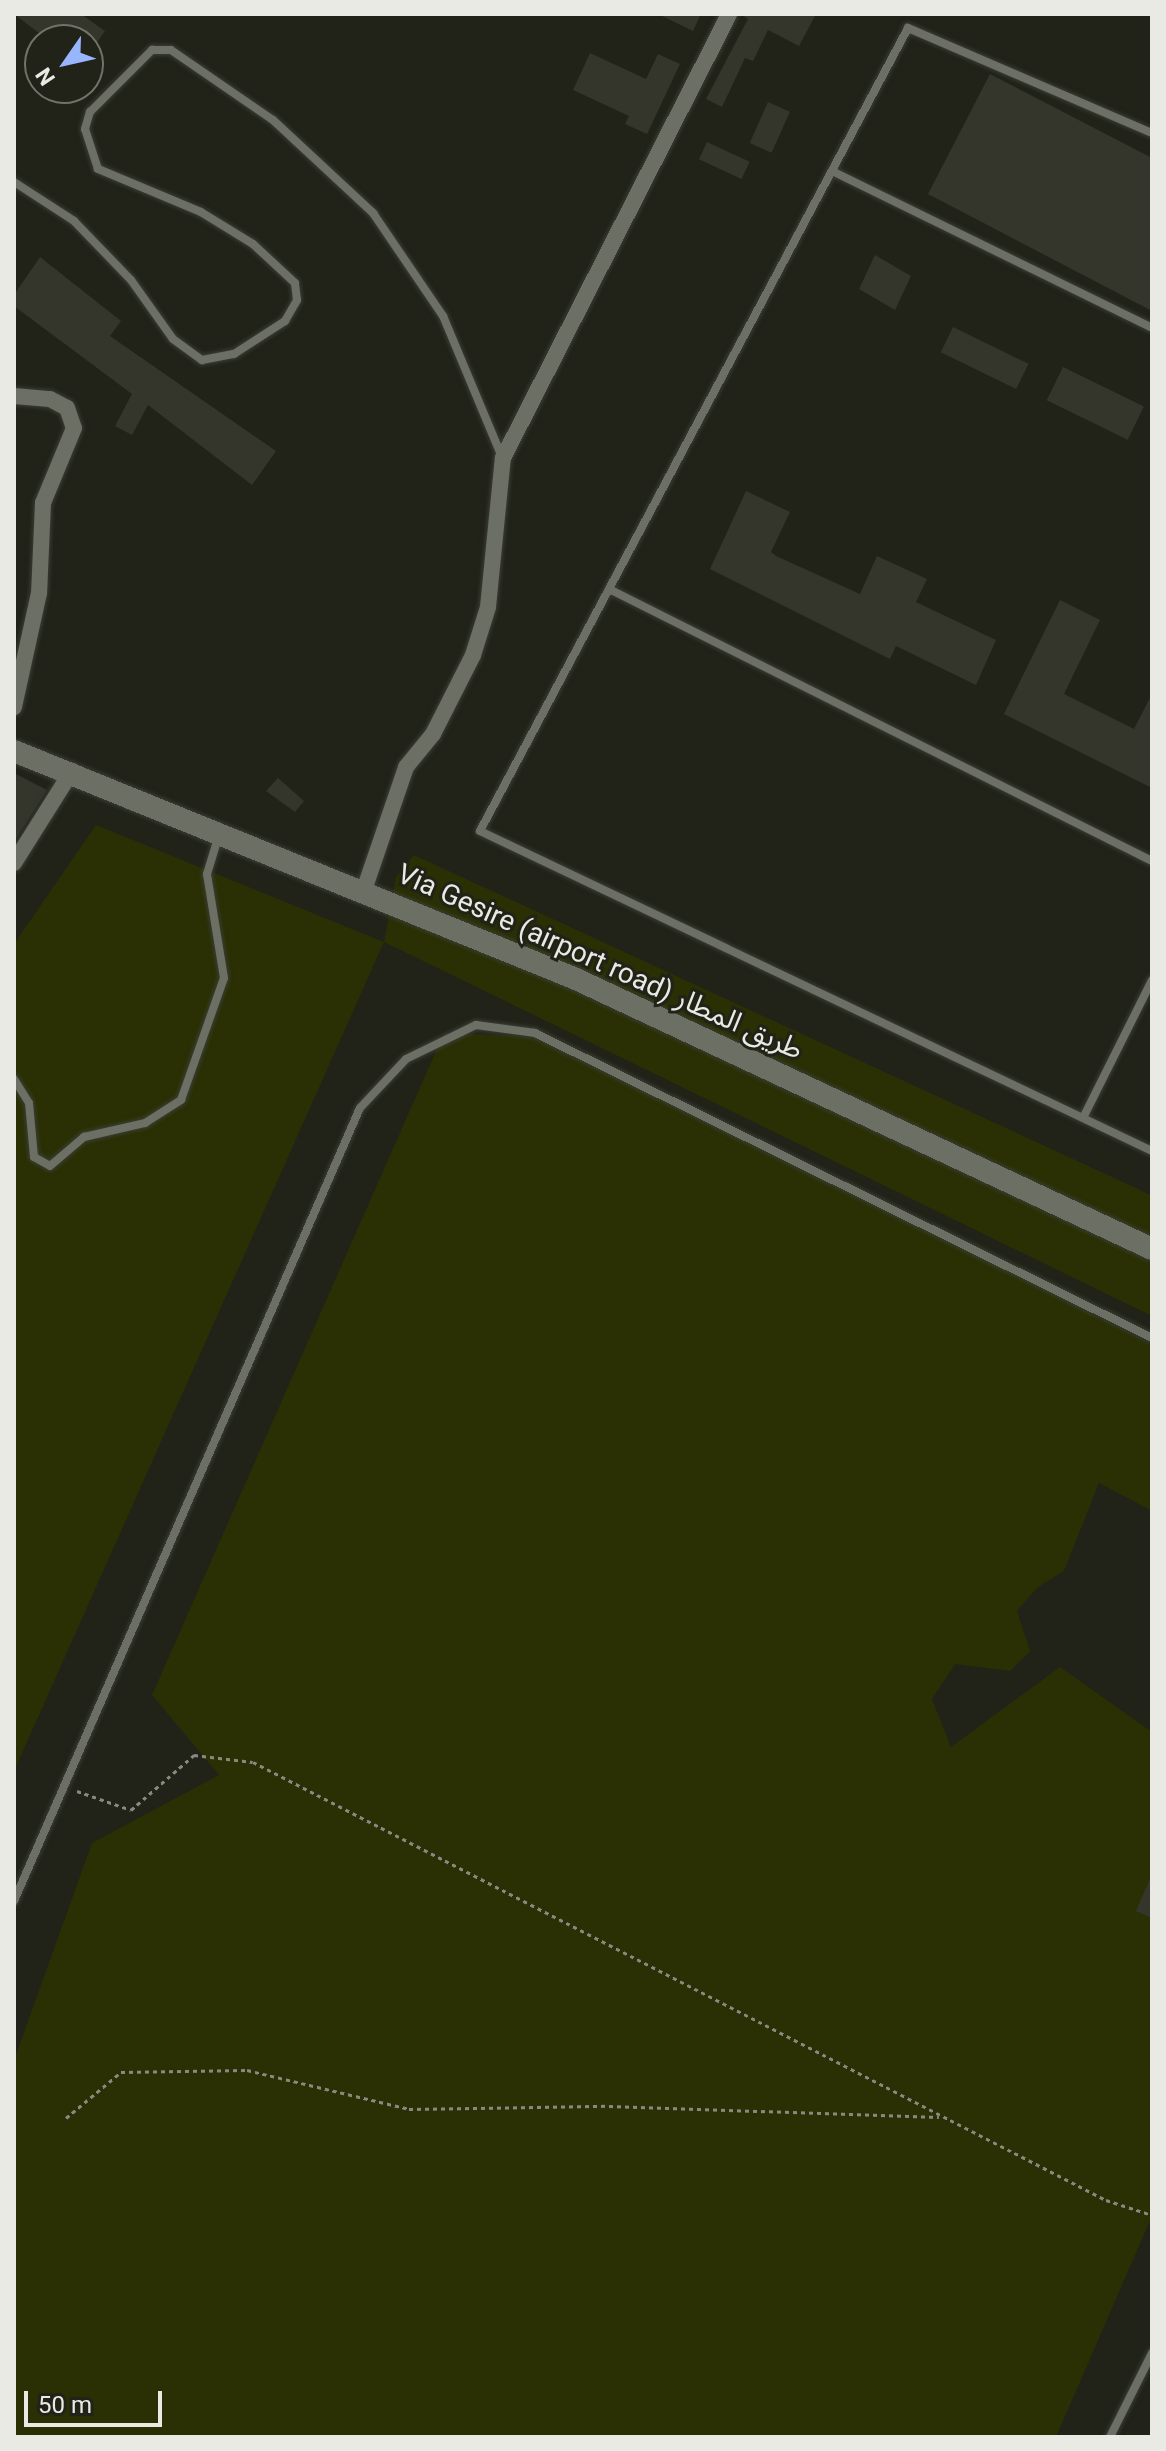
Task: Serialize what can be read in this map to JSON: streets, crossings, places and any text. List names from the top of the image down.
{
  "streets": {
    "main road": ["Via Gesire (airport road) طريق المطار"]
  },
  "scale_bar": "50 m",
  "north": "bottom left"
}
